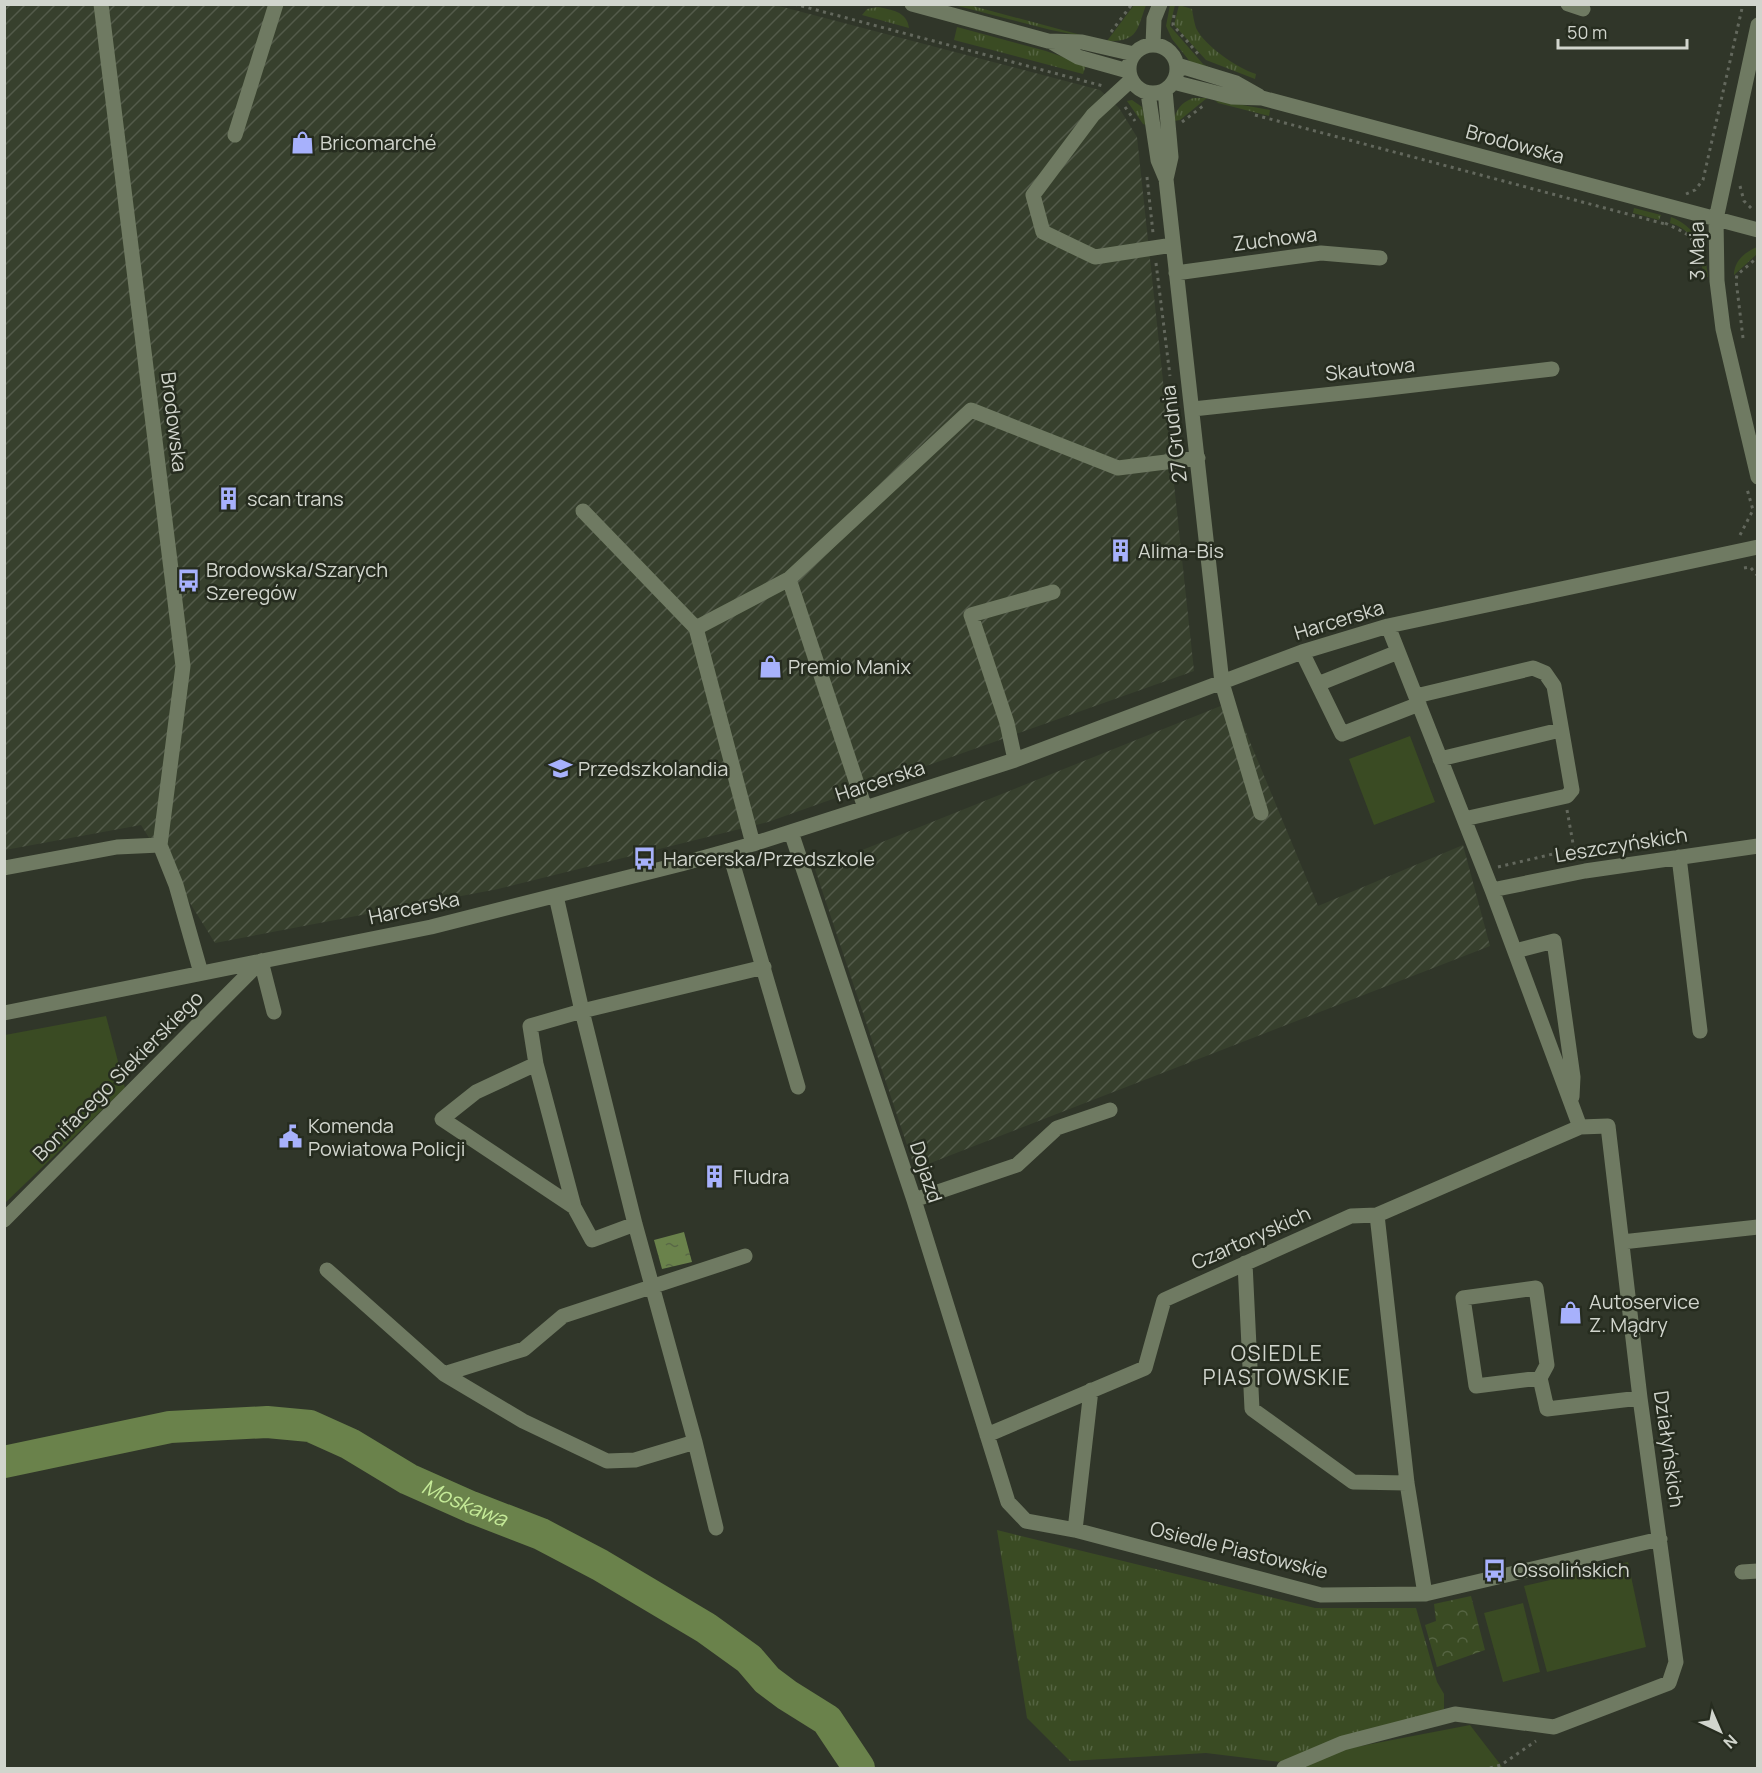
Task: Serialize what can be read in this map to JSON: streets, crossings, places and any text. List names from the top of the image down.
{
  "streets": {
    "street": [
      "Brodowska",
      "Zuchowa",
      "3 Maja",
      "Skautowa",
      "27 Grudnia",
      "Harcerska",
      "Leszczyńskich",
      "Bonifacego Siekierskiego",
      "Dojazd",
      "Czartoryskich",
      "Działyńskich",
      "Osiedle Piastowskie"
    ]
  },
  "crossings": [
    ["Brodowska", "3 Maja"],
    ["Brodowska", "27 Grudnia"],
    ["Zuchowa", "27 Grudnia"],
    ["Skautowa", "27 Grudnia"],
    ["27 Grudnia", "Harcerska"],
    ["Harcerska", "Bonifacego Siekierskiego"],
    ["Harcerska", "Dojazd"],
    ["Dojazd", "Czartoryskich"],
    ["Dojazd", "Osiedle Piastowskie"],
    ["Czartoryskich", "Działyńskich"]
  ],
  "districts": ["OSIEDLE PIASTOWSKIE"],
  "water": ["Moskawa"],
  "places": {
    "shop": ["Bricomarché", "Premio Manix", "Autoservice Z. Mądry"],
    "building": ["scan trans", "Alima-Bis", "Fludra"],
    "bus stop": ["Brodowska/Szarych Szeregów", "Harcerska/Przedszkole", "Ossolińskich"],
    "school or university": ["Przedszkolandia"],
    "public building": ["Komenda Powiatowa Policji"]
  },
  "scale_bar": "50 m",
  "north": "bottom right"
}
